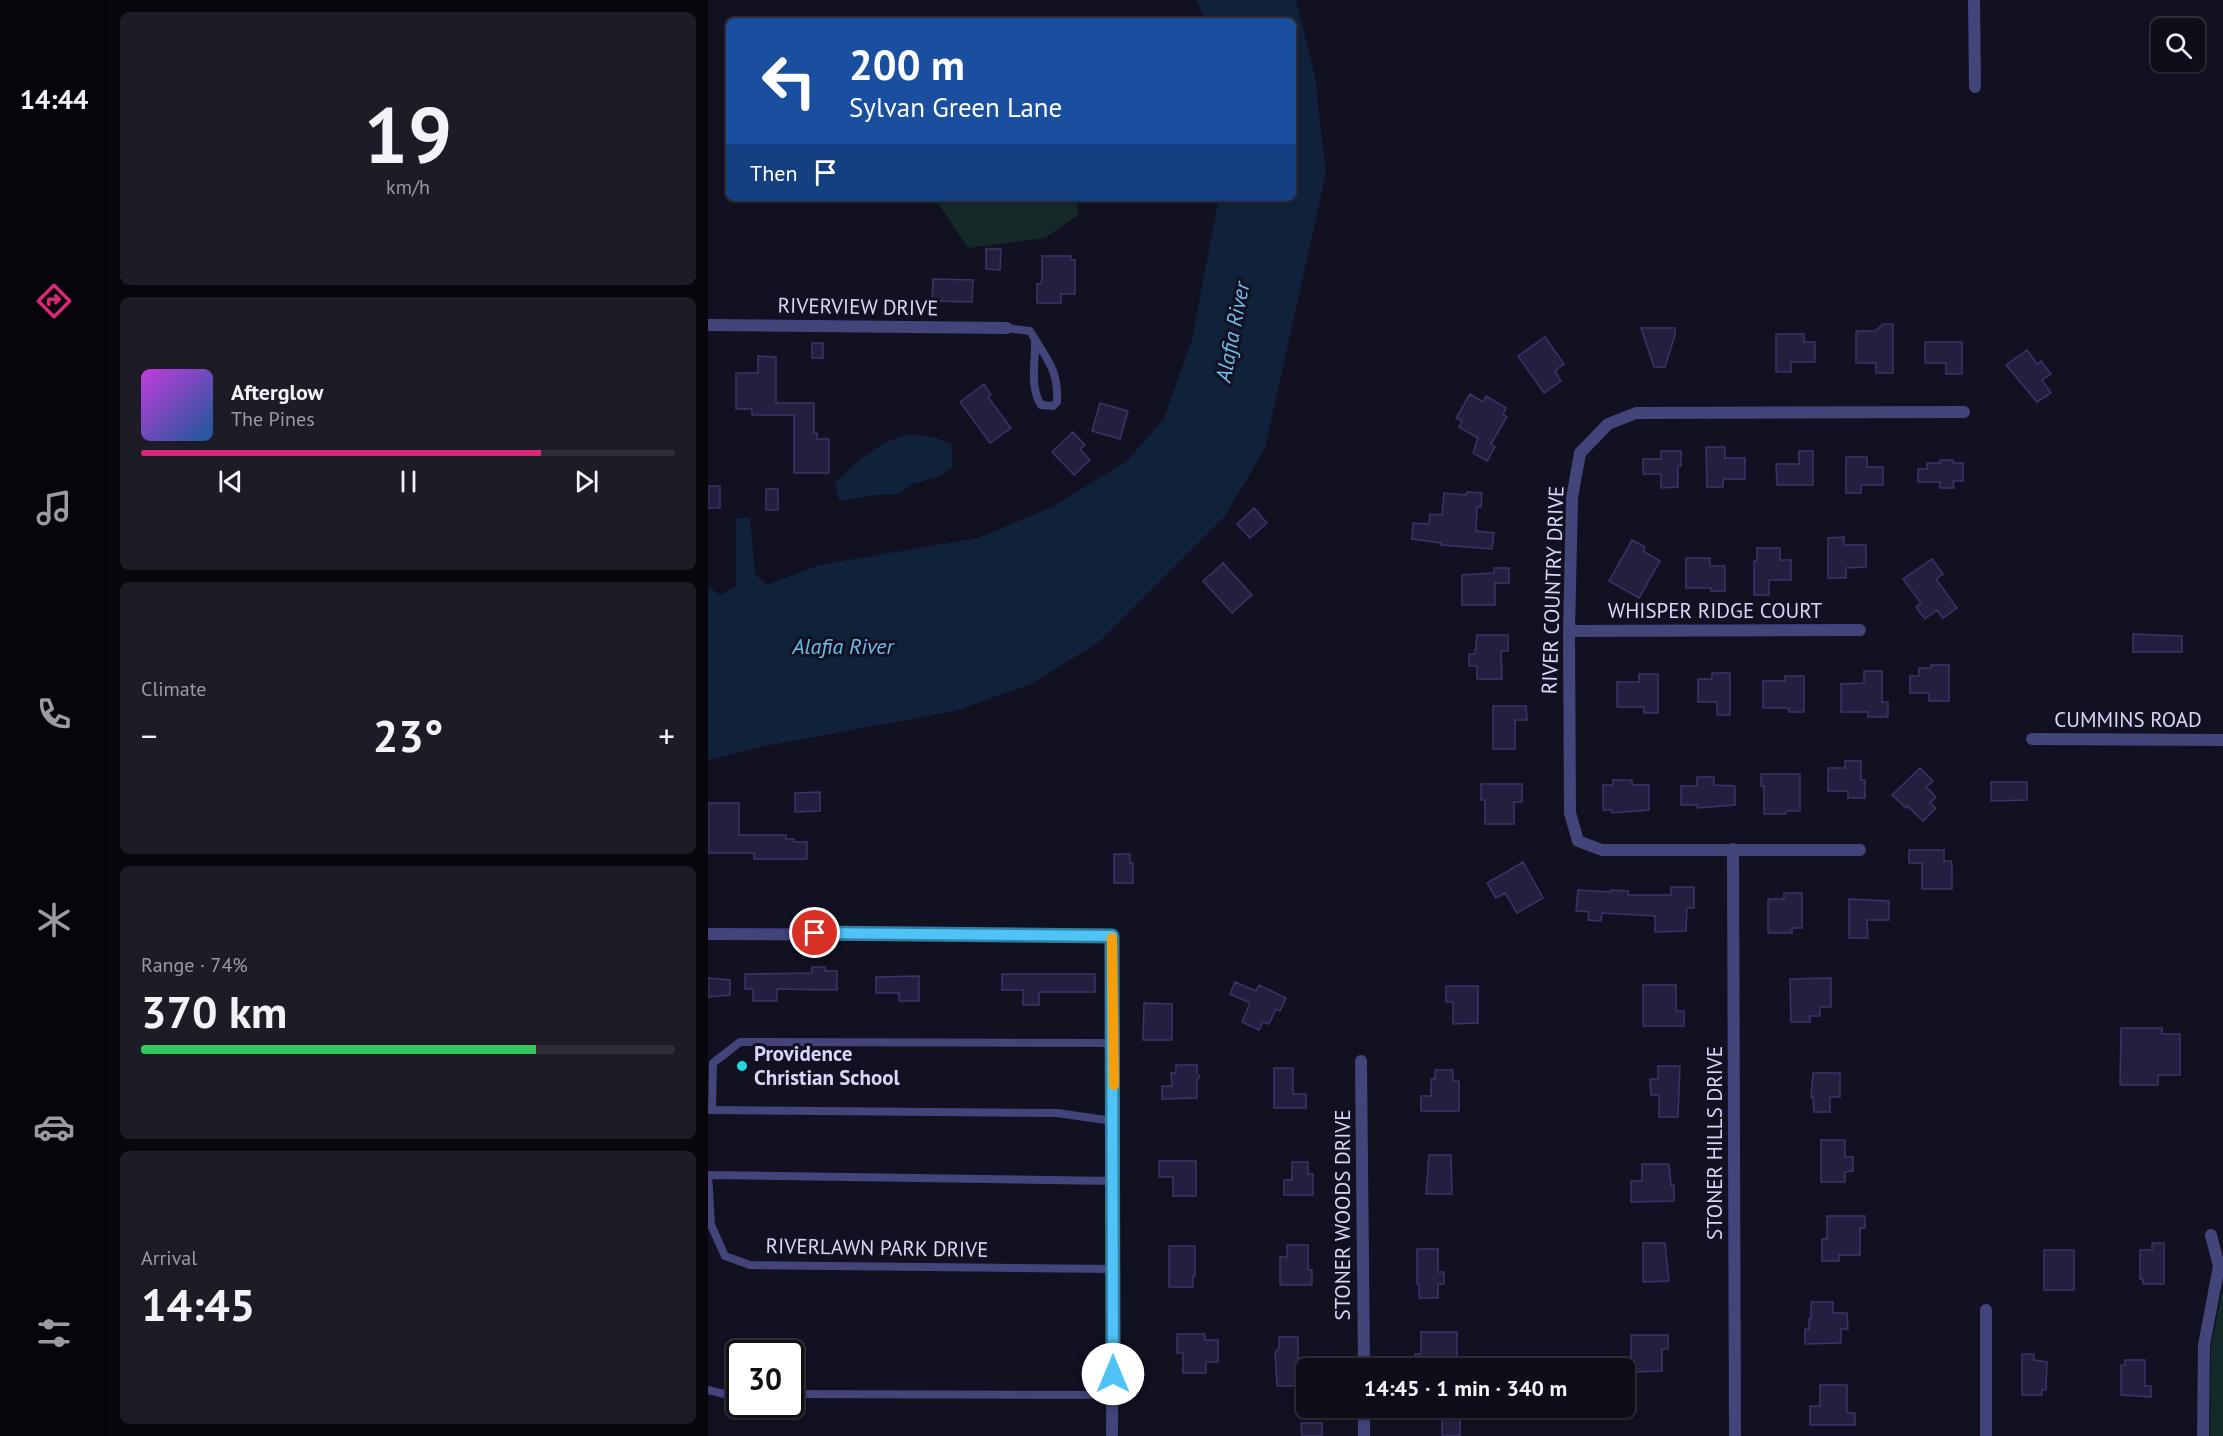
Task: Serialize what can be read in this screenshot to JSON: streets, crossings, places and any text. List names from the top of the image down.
{
  "streets": {
    "street": [
      "RIVERVIEW DRIVE",
      "RIVER COUNTRY DRIVE",
      "WHISPER RIDGE COURT",
      "CUMMINS ROAD",
      "STONER HILLS DRIVE",
      "STONER WOODS DRIVE"
    ],
    "lane": ["RIVERLAWN PARK DRIVE"]
  },
  "crossings": [
    ["RIVER COUNTRY DRIVE", "WHISPER RIDGE COURT"],
    ["RIVER COUNTRY DRIVE", "STONER HILLS DRIVE"]
  ],
  "water": ["Alafia River"],
  "places": ["Providence Christian School"],
  "page": {
    "tabs": "14:44",
    "tile": [
      ["19", "km/h"],
      "Climate",
      ["Range · 74%", "370 km"],
      ["Arrival", "14:45"]
    ],
    "turn": ["200 m", "Sylvan Green Lane"],
    "then": "Then",
    "song": ["Afterglow", "The Pines"],
    "heat": ["−", "23°", "+"],
    "limit": "30",
    "trip": "14:45 · 1 min · 340 m"
  }
}
